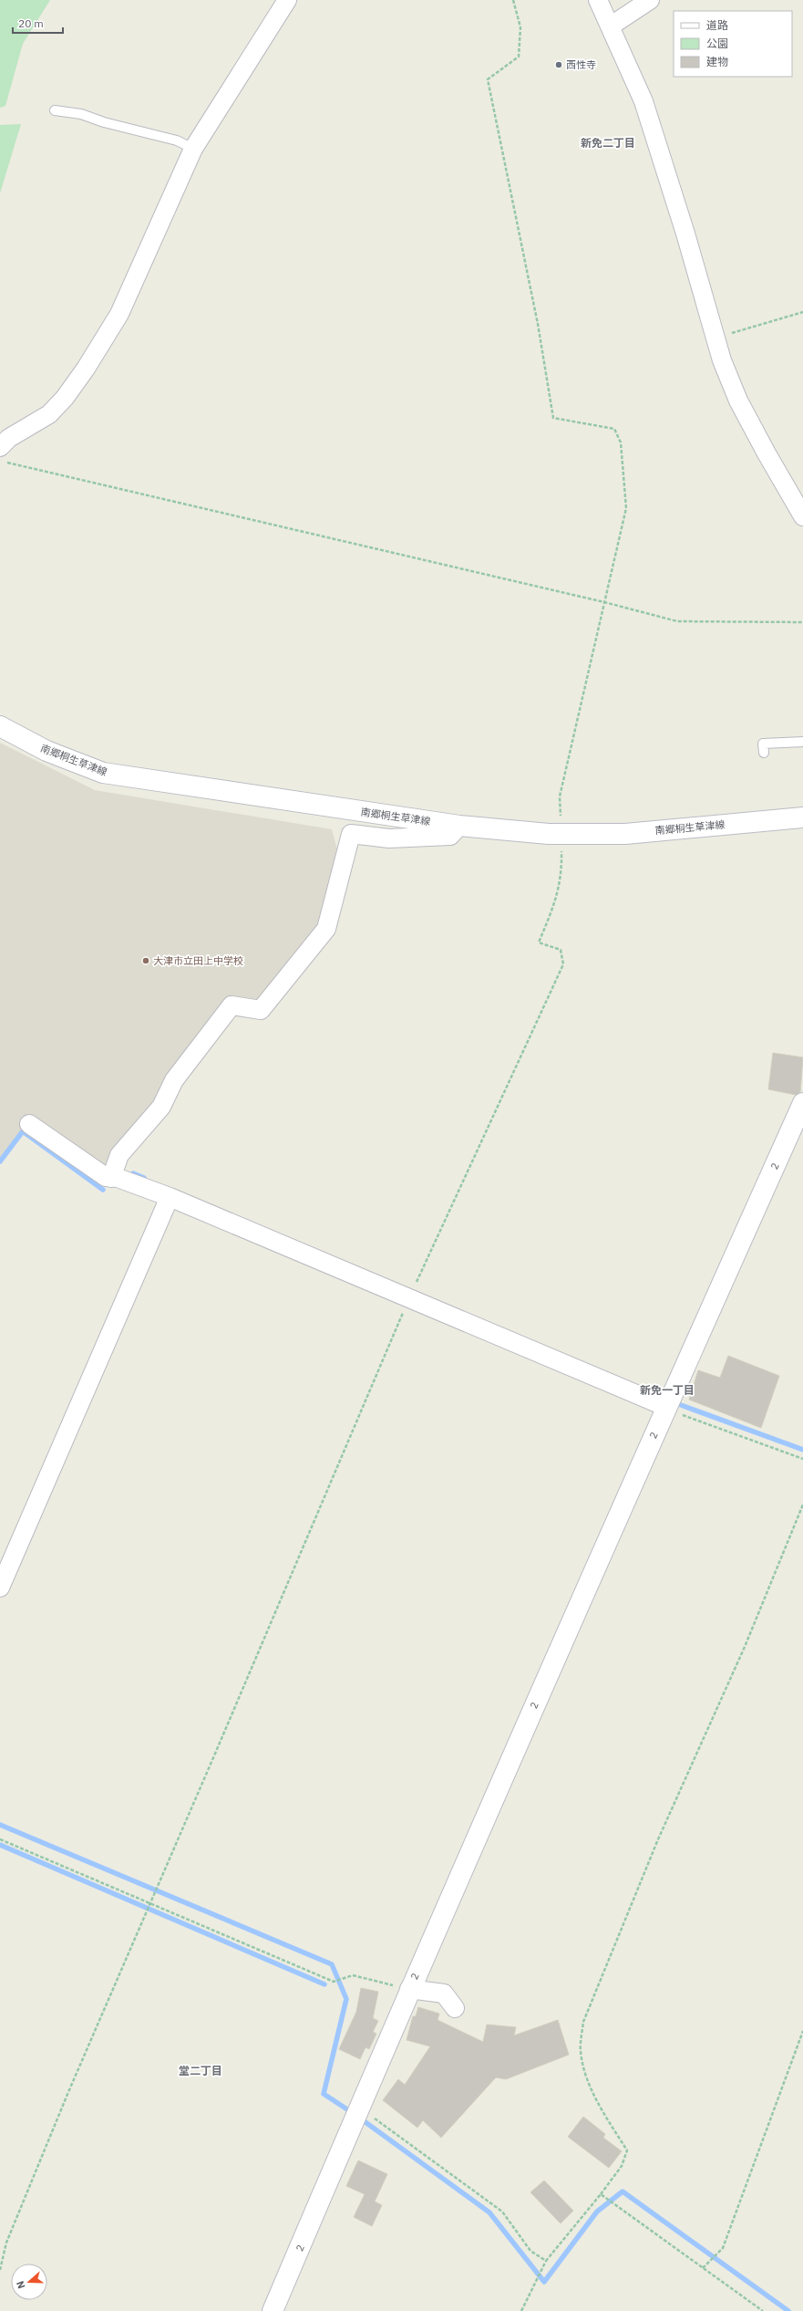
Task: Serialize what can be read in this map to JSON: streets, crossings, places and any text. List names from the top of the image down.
{
  "streets": {
    "street": ["南郷桐生草津線", "2"]
  },
  "districts": ["新免二丁目", "新免一丁目", "堂二丁目"],
  "places": ["西性寺", "大津市立田上中学校"],
  "legend": ["道路", "公園", "建物"],
  "scale_bar": "20 m",
  "north": "left"
}
